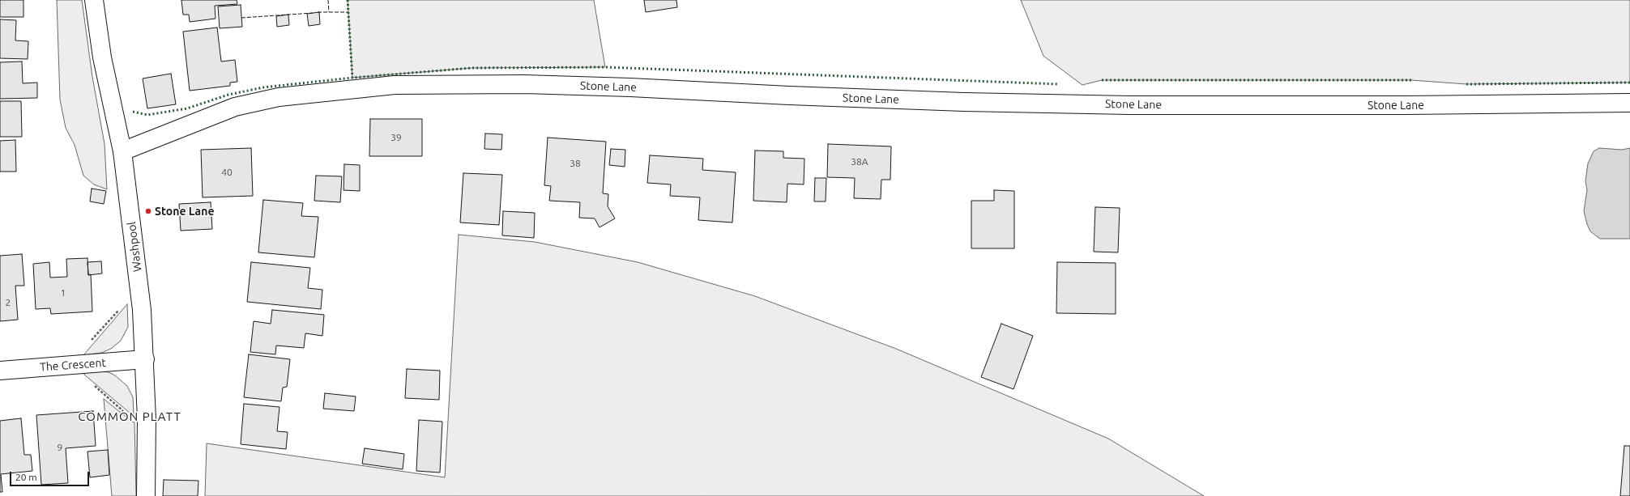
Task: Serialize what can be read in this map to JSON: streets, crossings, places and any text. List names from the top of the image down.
{
  "streets": {
    "street": ["Stone Lane", "Washpool", "The Crescent"]
  },
  "crossings": [
    ["Stone Lane", "Washpool"],
    ["Washpool", "The Crescent"]
  ],
  "districts": ["COMMON PLATT"],
  "places": ["Stone Lane"],
  "house_numbers": [
    "39",
    "38A",
    "38",
    "40",
    "1",
    "2",
    "9"
  ],
  "scale_bar": "20 m"
}
